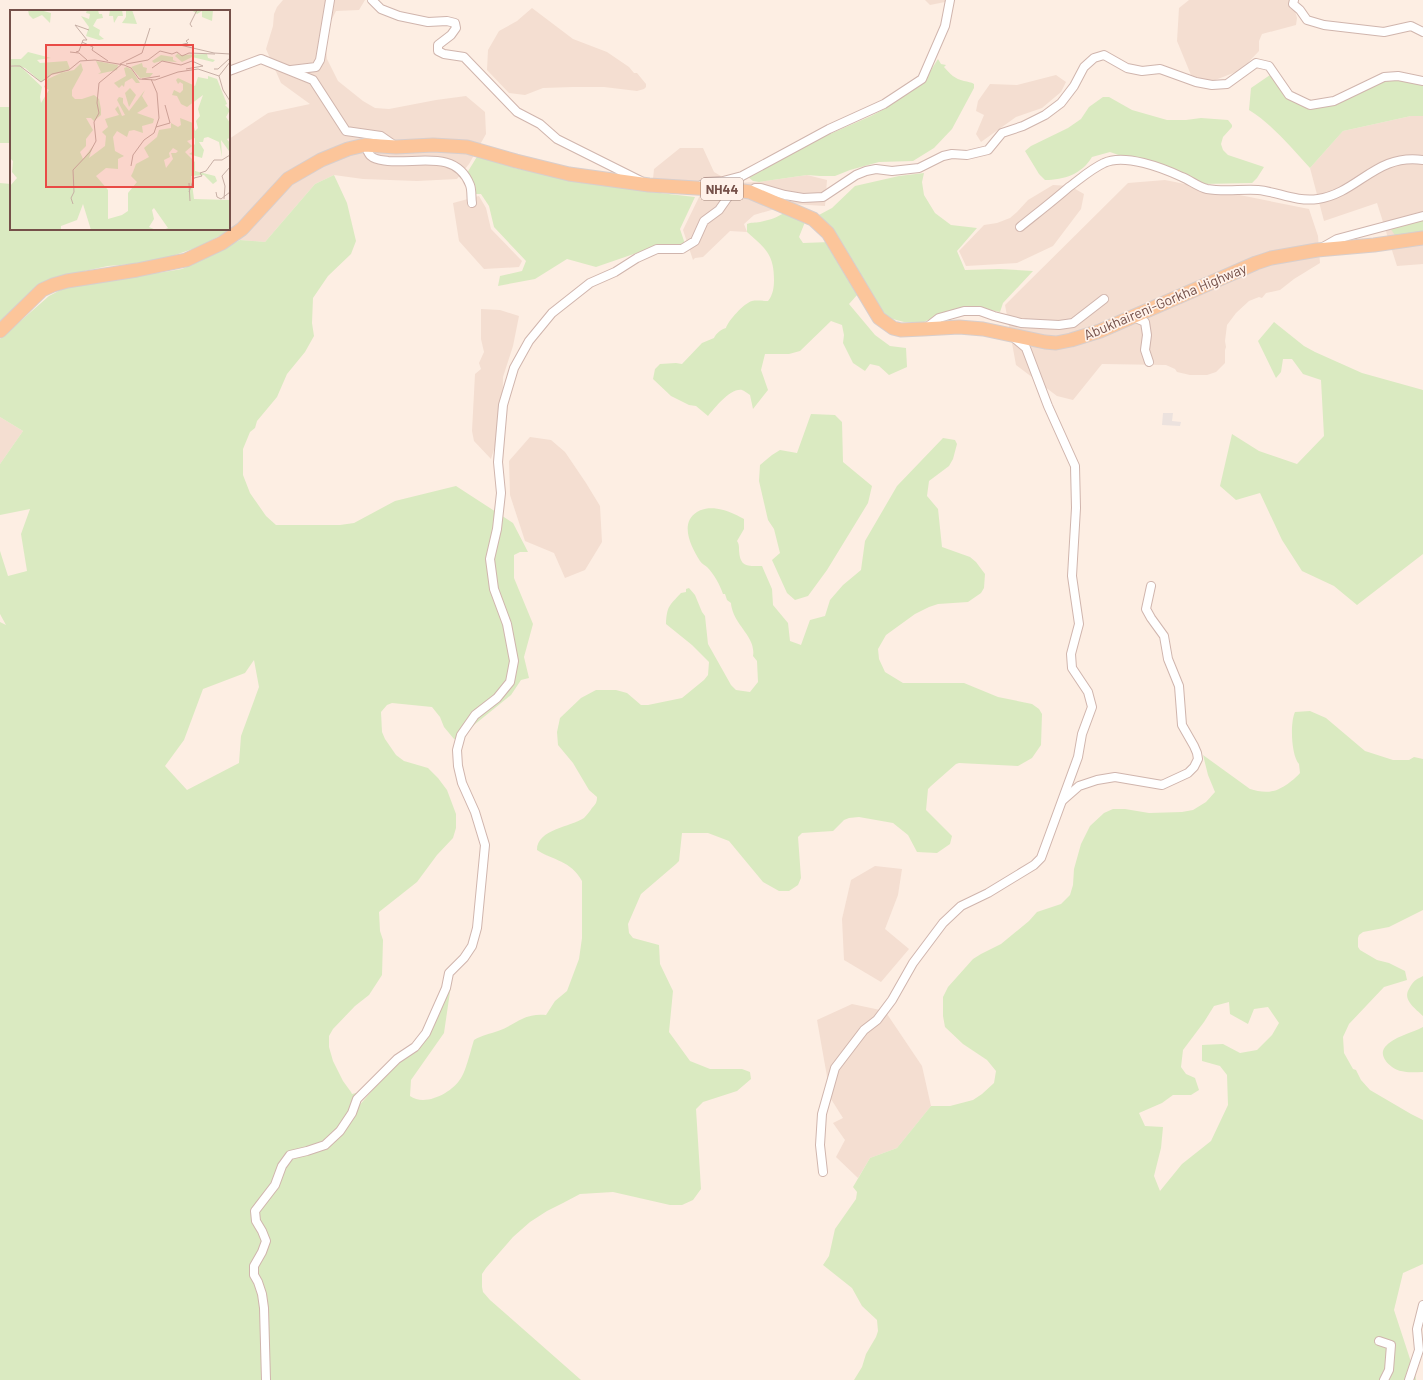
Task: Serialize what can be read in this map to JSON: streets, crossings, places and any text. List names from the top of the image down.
{
  "streets": {
    "main road": ["NH44", "Abukhaireni-Gorkha Highway"]
  }
}
